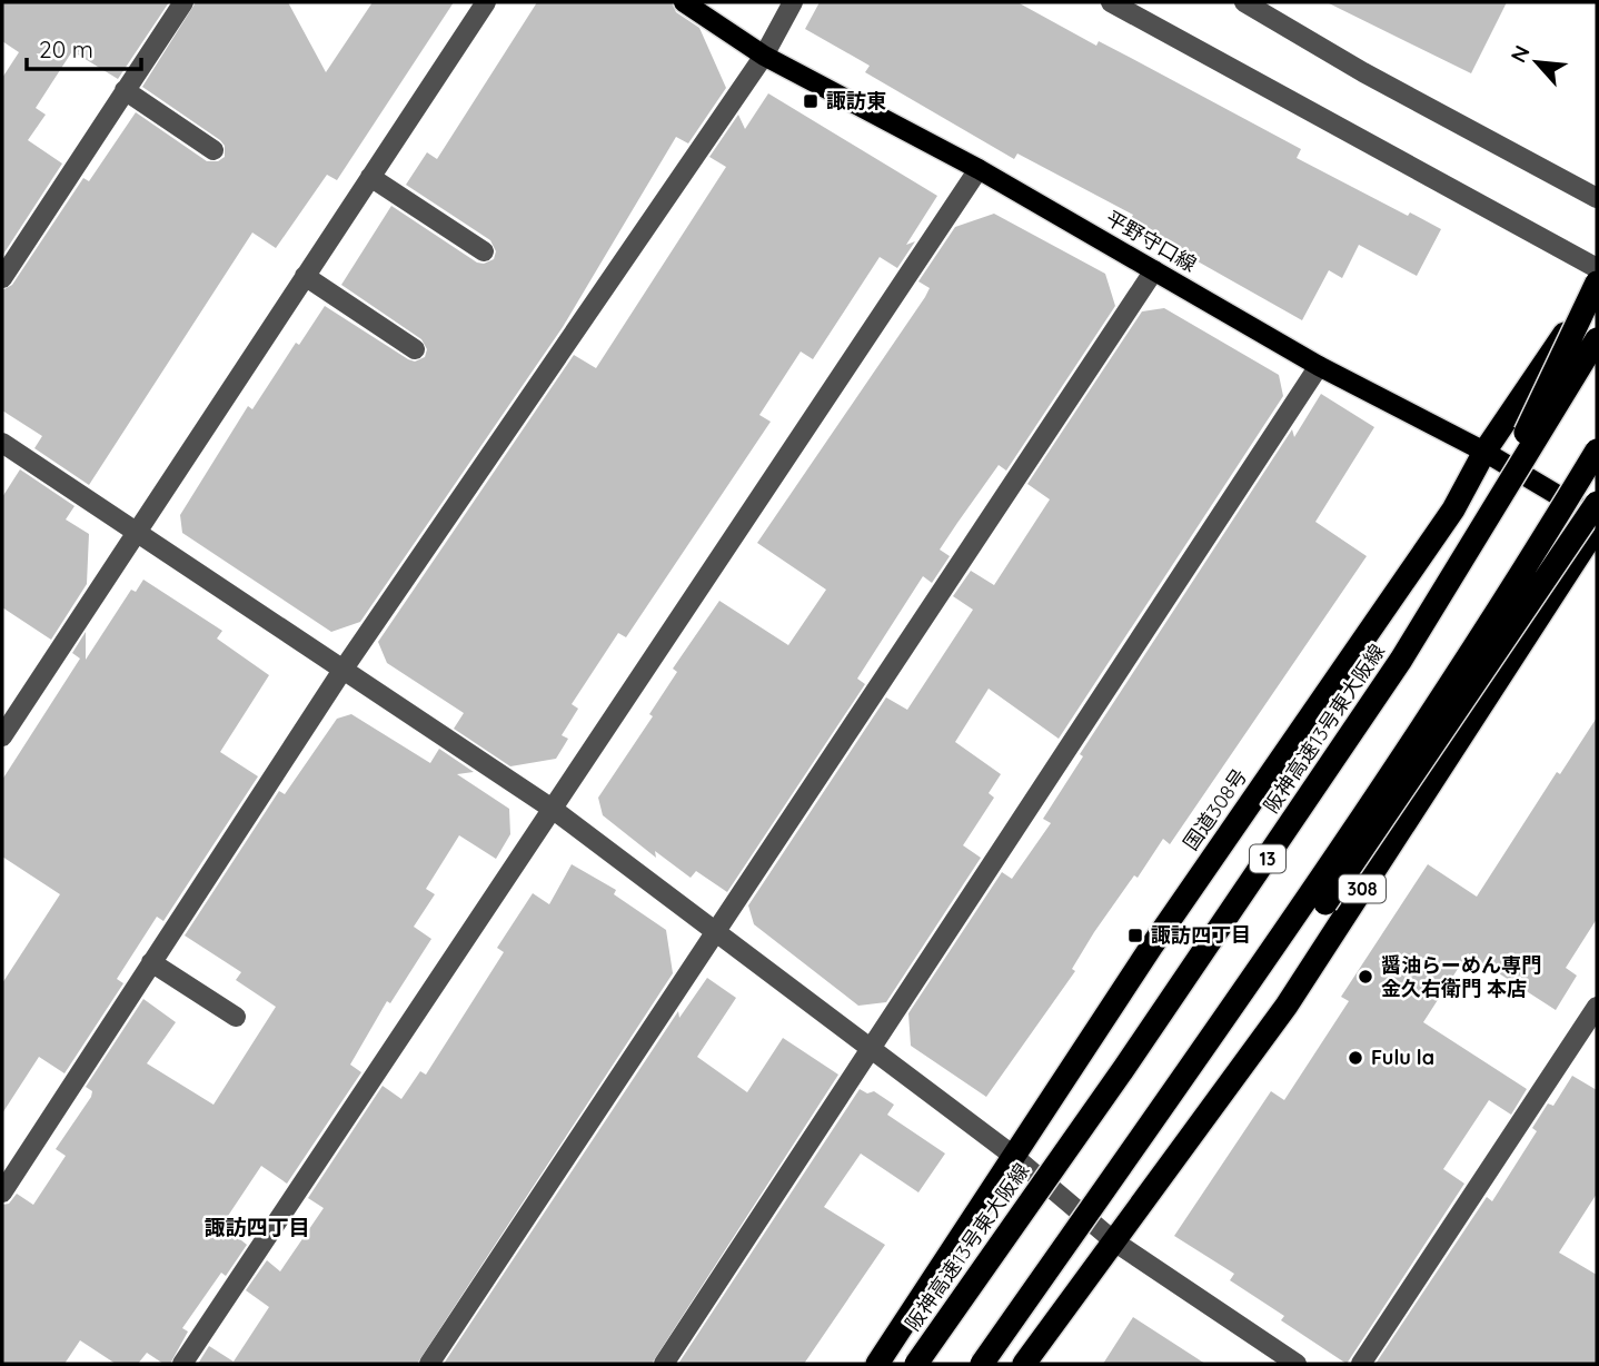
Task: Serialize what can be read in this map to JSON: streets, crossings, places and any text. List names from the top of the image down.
{
  "streets": {
    "highway": [
      "阪神高速13号東大阪線",
      "国道308号",
      "13",
      "308"
    ],
    "main road": ["平野守口線"]
  },
  "crossings": [
    ["平野守口線", "国道308号"]
  ],
  "districts": ["諏訪四丁目"],
  "places": {
    "transit": ["諏訪東", "諏訪四丁目"],
    "other": ["醤油らーめん専門 金久右衛門 本店", "Fulu la"]
  },
  "scale_bar": "20 m",
  "north": "top left"
}
